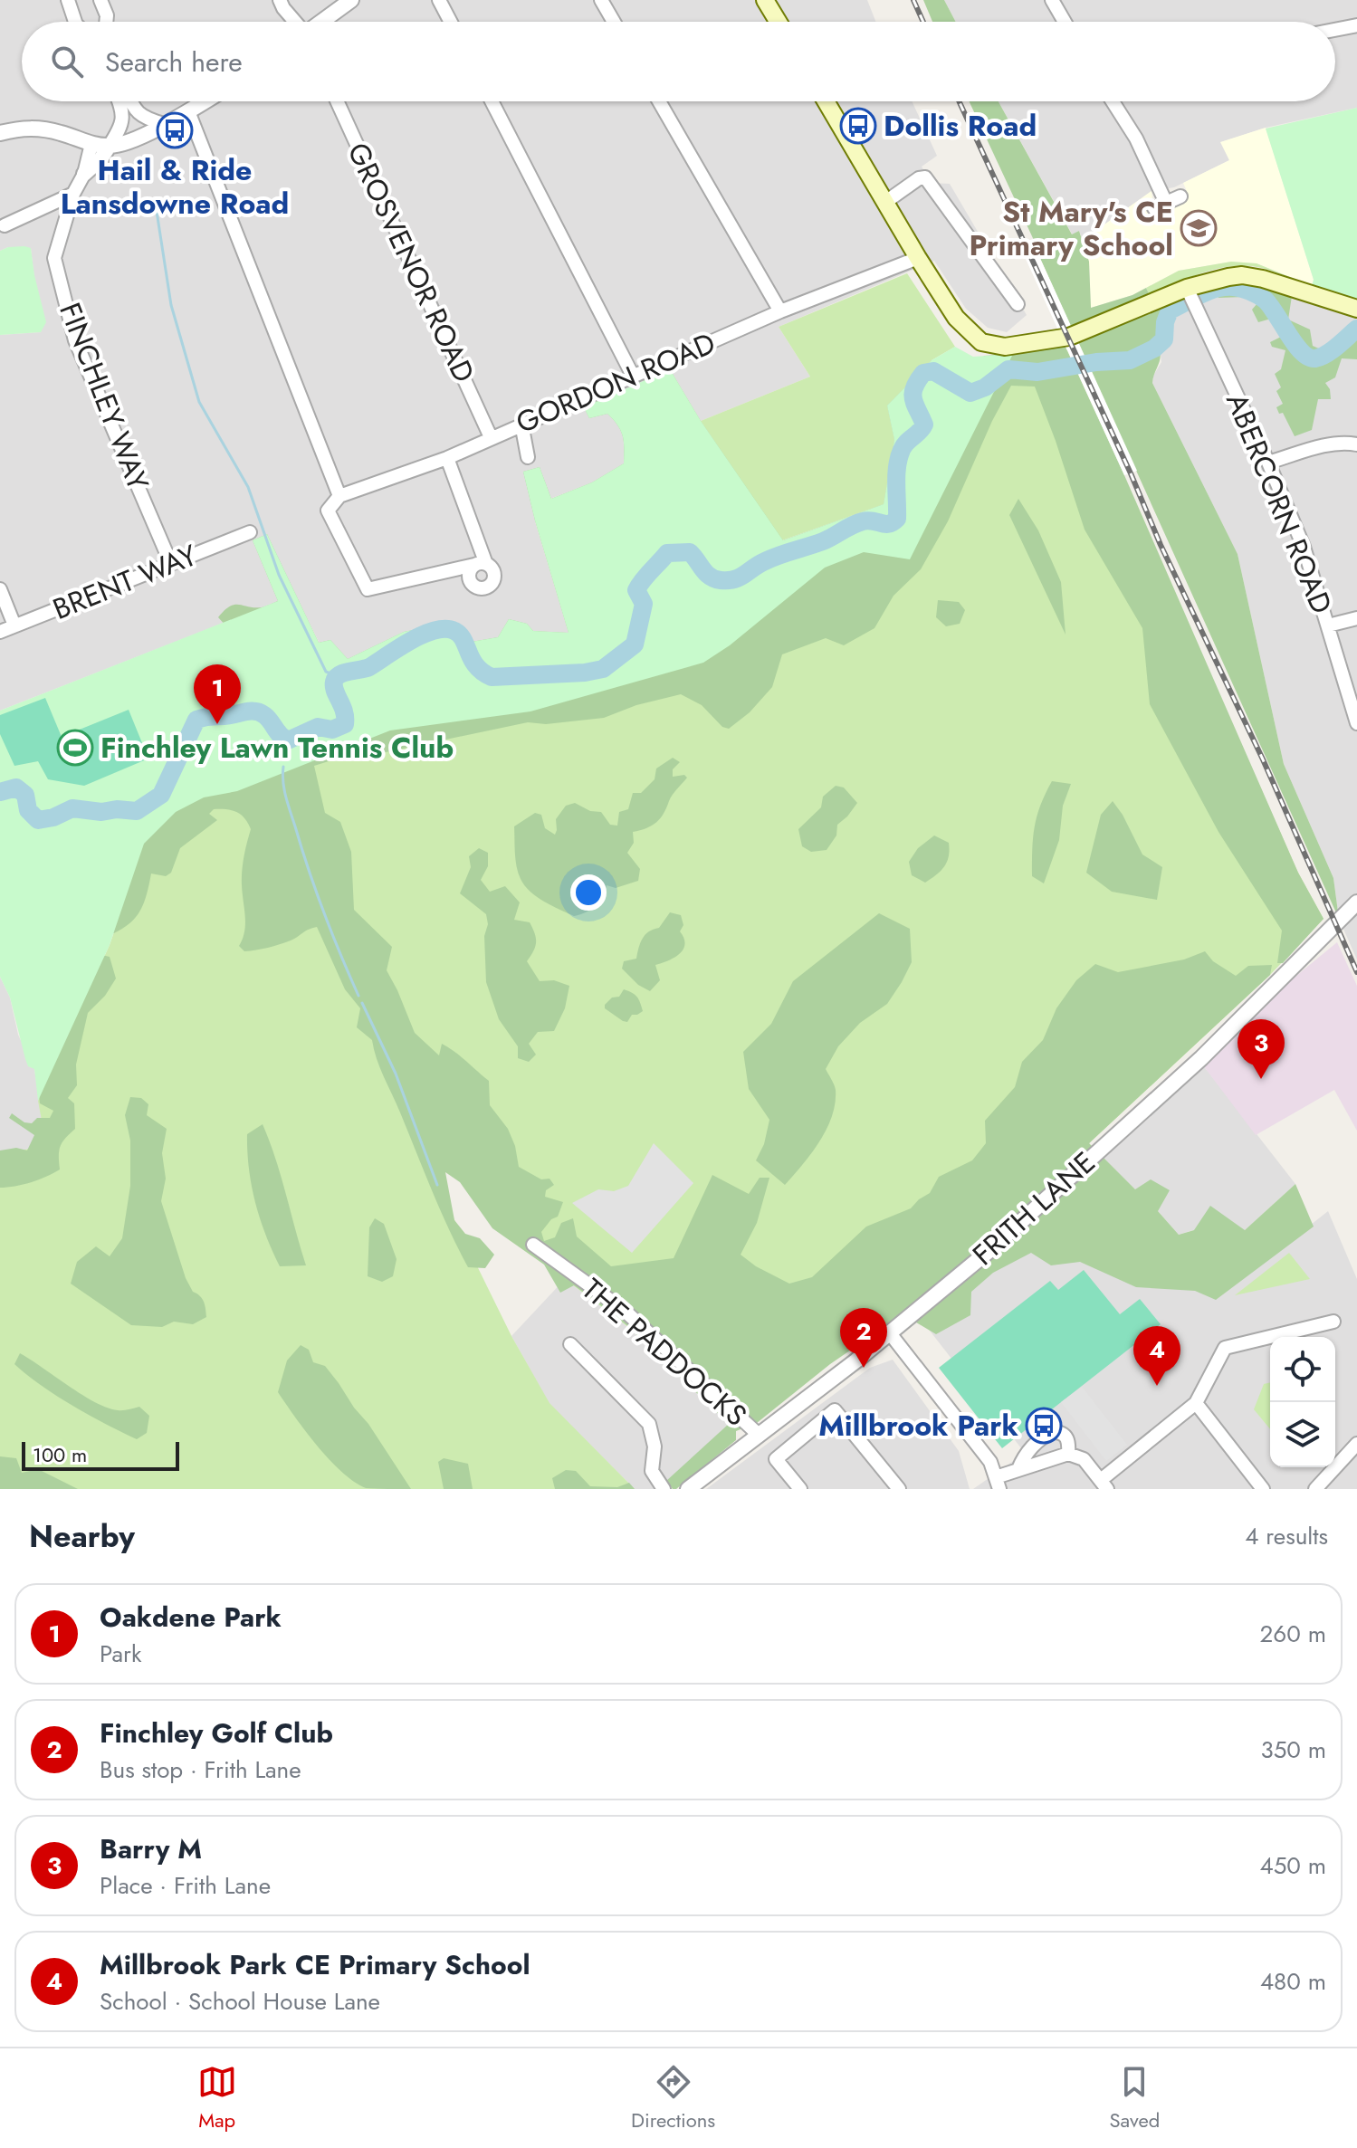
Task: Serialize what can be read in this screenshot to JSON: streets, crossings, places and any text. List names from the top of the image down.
{
  "streets": {
    "street": [
      "GROSVENOR ROAD",
      "GORDON ROAD",
      "FINCHLEY WAY",
      "ABERCORN ROAD",
      "BRENT WAY",
      "FRITH LANE",
      "THE PADDOCKS"
    ]
  },
  "crossings": [
    ["GROSVENOR ROAD", "GORDON ROAD"],
    ["FINCHLEY WAY", "BRENT WAY"],
    ["FRITH LANE", "THE PADDOCKS"]
  ],
  "places": {
    "bus stop": ["Dollis Road", "Hail & Ride Lansdowne Road", "Millbrook Park"],
    "school or university": ["St Mary's CE Primary School"],
    "sports": ["Finchley Lawn Tennis Club"]
  },
  "scale_bar": "100 m",
  "page": {
    "search": "Search here",
    "pins": [
      "1",
      "3",
      "2",
      "4"
    ],
    "scale": "100 m",
    "heading": ["Nearby", "4 results"],
    "list": [
      {
        "mark": "1",
        "name": "Oakdene Park",
        "note": "Park",
        "value": "260 m"
      },
      {
        "mark": "2",
        "name": "Finchley Golf Club",
        "note": "Bus stop · Frith Lane",
        "value": "350 m"
      },
      {
        "mark": "3",
        "name": "Barry M",
        "note": "Place · Frith Lane",
        "value": "450 m"
      },
      {
        "mark": "4",
        "name": "Millbrook Park CE Primary School",
        "note": "School · School House Lane",
        "value": "480 m"
      }
    ],
    "nav": ["Map", "Directions", "Saved"]
  }
}
